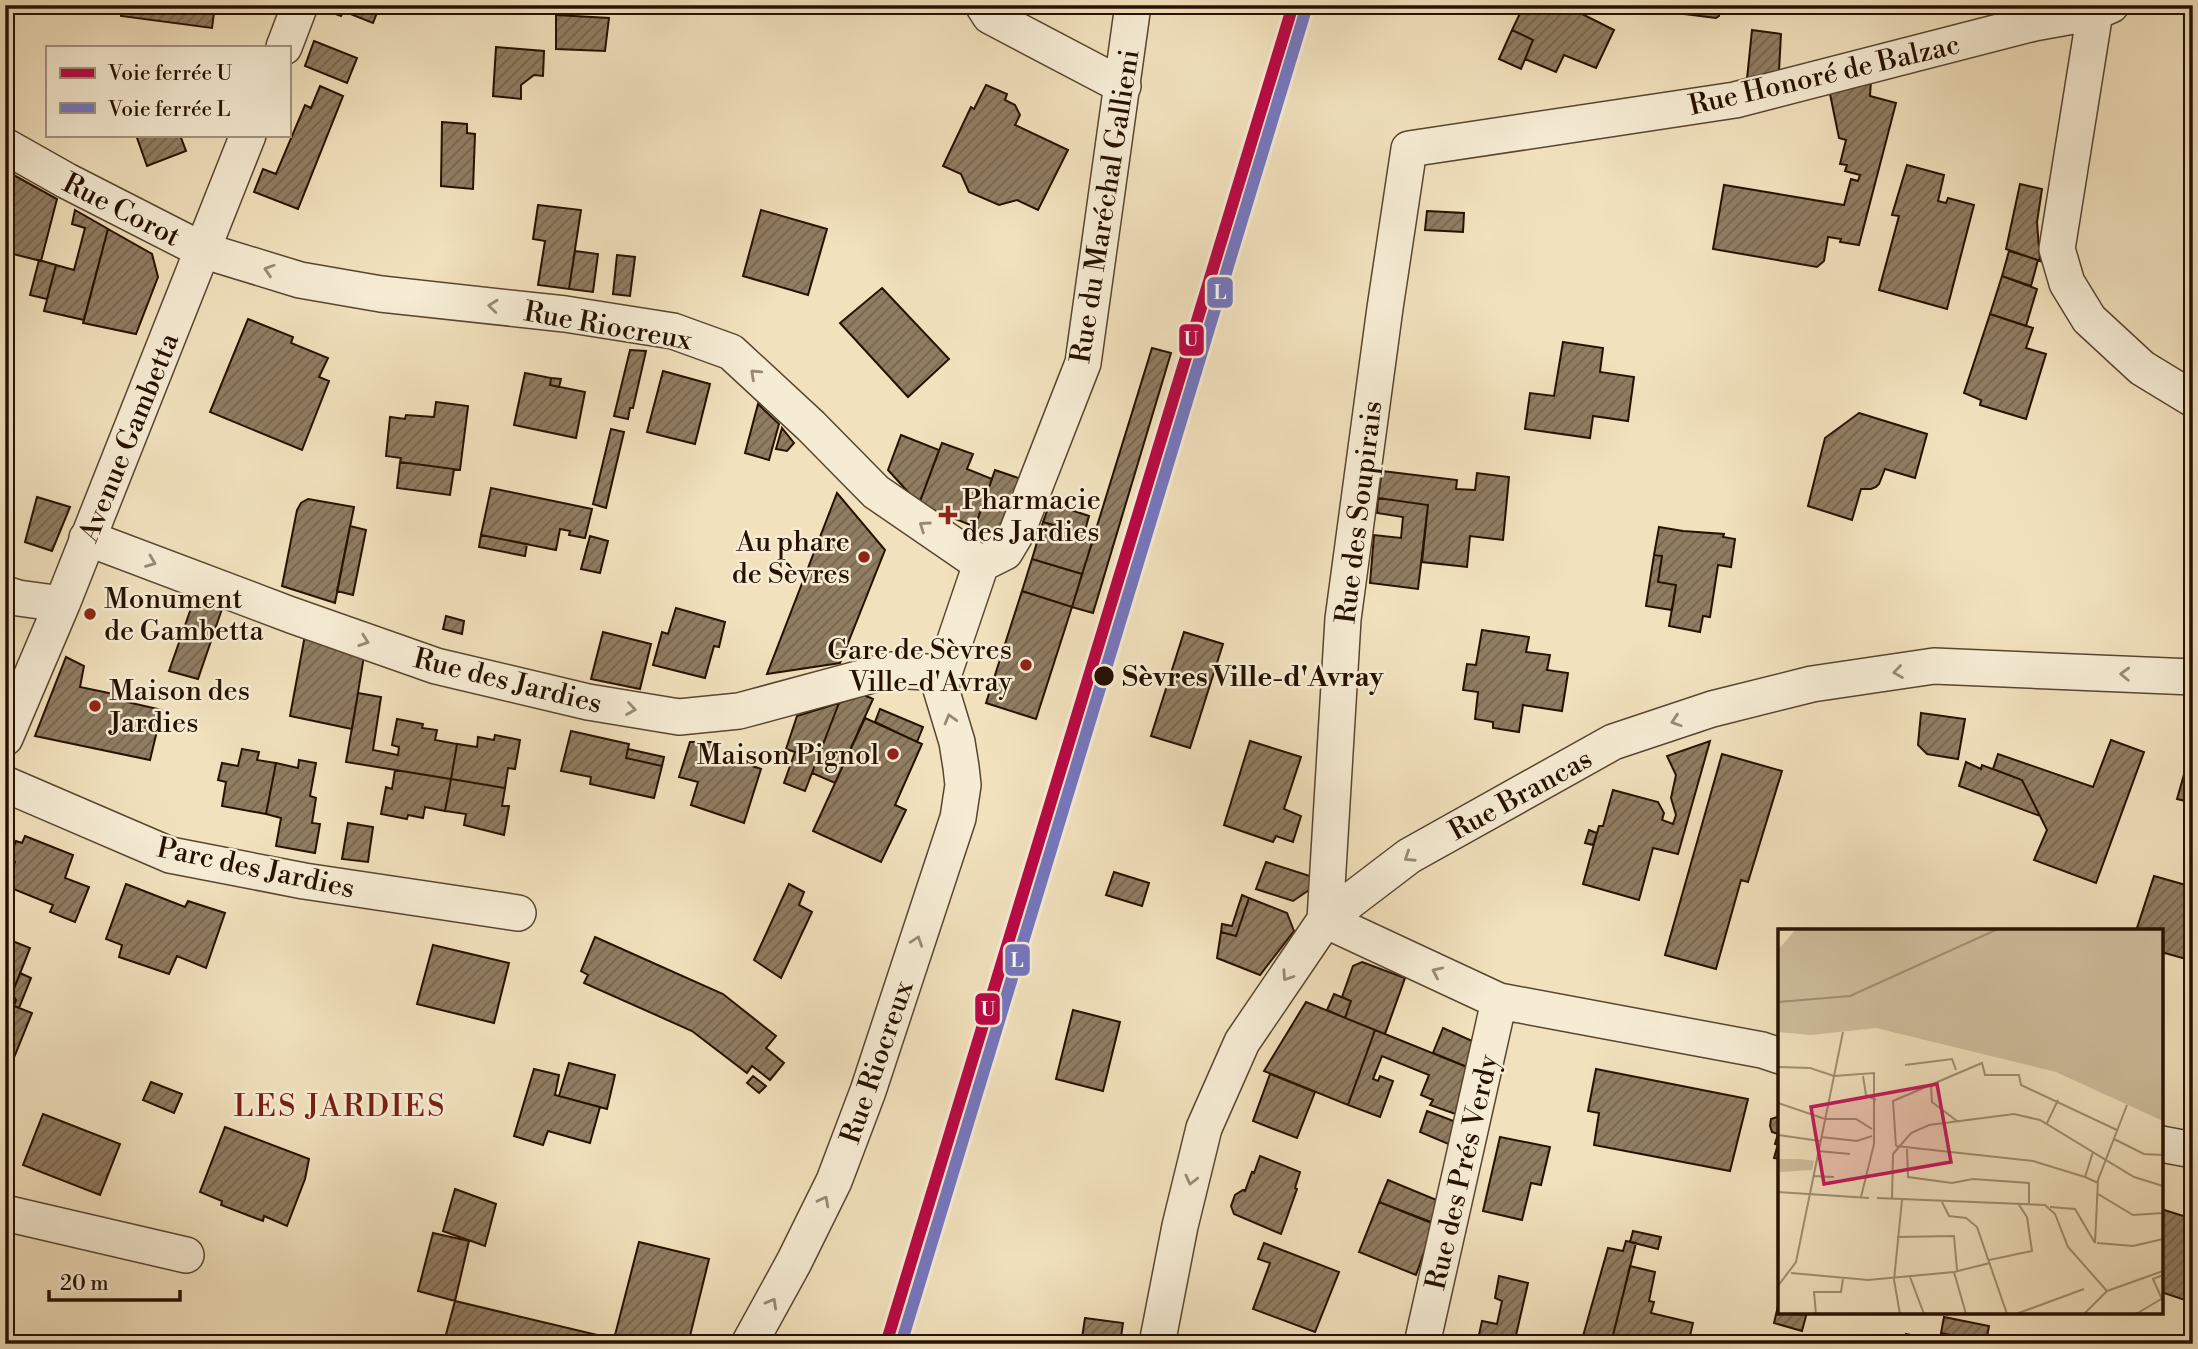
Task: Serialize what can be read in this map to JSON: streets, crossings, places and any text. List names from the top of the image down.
{
  "streets": {
    "street": [
      "Rue Honoré de Balzac",
      "Rue du Maréchal Gallieni",
      "Rue Corot",
      "Rue Riocreux",
      "Avenue Gambetta",
      "Rue des Soupirais",
      "Rue des Jardies",
      "Rue Brancas",
      "Parc des Jardies",
      "Rue des Prés Verdy"
    ]
  },
  "crossings": [
    ["Rue Honoré de Balzac", "Rue des Soupirais"],
    ["Rue du Maréchal Gallieni", "Rue Riocreux"],
    ["Rue Corot", "Rue Riocreux"],
    ["Rue Corot", "Avenue Gambetta"],
    ["Rue Riocreux", "Avenue Gambetta"],
    ["Rue Riocreux", "Rue des Jardies"],
    ["Avenue Gambetta", "Rue des Jardies"],
    ["Rue des Soupirais", "Rue Brancas"]
  ],
  "one_way": ["Rue des Jardies", "Rue Brancas"],
  "districts": ["LES JARDIES"],
  "places": {
    "health": ["Pharmacie des Jardies"],
    "other": [
      "Au phare de Sèvres",
      "Monument de Gambetta",
      "Gare de Sèvres Ville-d'Avray",
      "Sèvres Ville-d'Avray",
      "Maison des Jardies",
      "Maison Pignol"
    ]
  },
  "lines": ["rail line U", "rail line L"],
  "legend": ["Voie ferrée U", "Voie ferrée L"],
  "scale_bar": "20 m"
}
